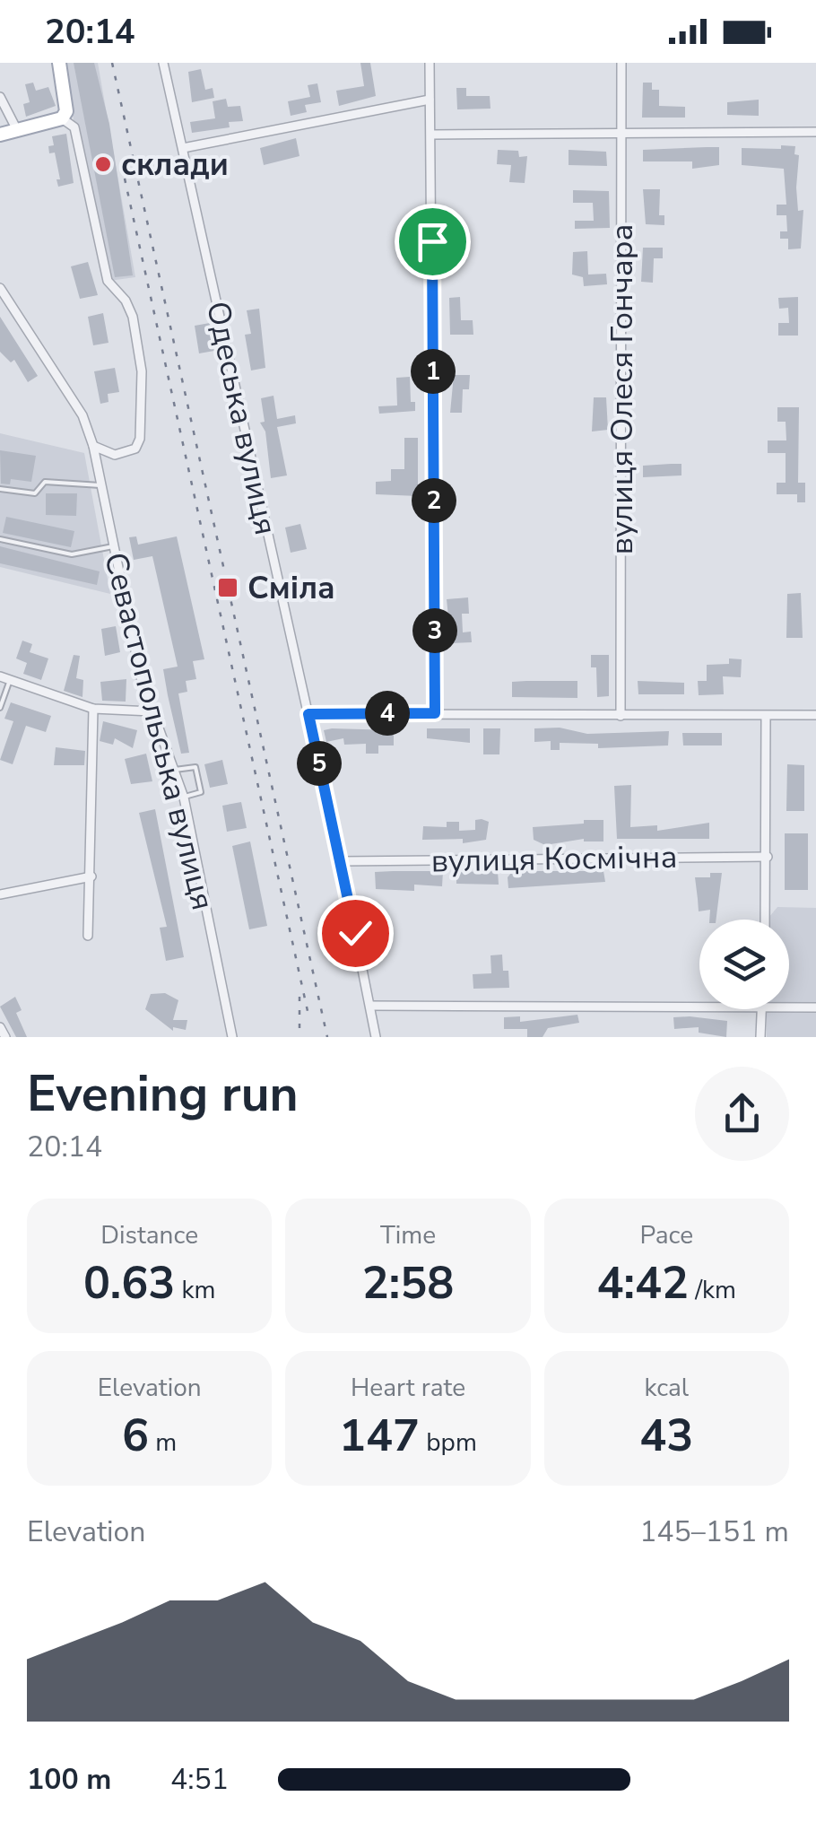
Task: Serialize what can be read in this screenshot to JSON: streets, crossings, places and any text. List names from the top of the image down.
{
  "streets": {
    "street": [
      "вулиця Олеся Гончара",
      "Одеська вулиця",
      "Севастопольська вулиця",
      "вулиця Космічна"
    ]
  },
  "crossings": [
    ["Одеська вулиця", "вулиця Космічна"]
  ],
  "places": {
    "other": ["склади"],
    "transit": ["Сміла"]
  },
  "page": {
    "status": "20:14",
    "pins": [
      "1",
      "2",
      "3",
      "4",
      "5"
    ],
    "heading": ["Evening run", "20:14"],
    "stats": [
      ["Distance", "0.63 km"],
      ["Time", "2:58"],
      ["Pace", "4:42 /km"],
      ["Elevation", "6 m"],
      ["Heart rate", "147 bpm"],
      ["kcal", "43"]
    ],
    "chart": ["Elevation", "145–151 m"],
    "list": [
      {
        "name": "100 m",
        "note": "4:51"
      }
    ]
  }
}
